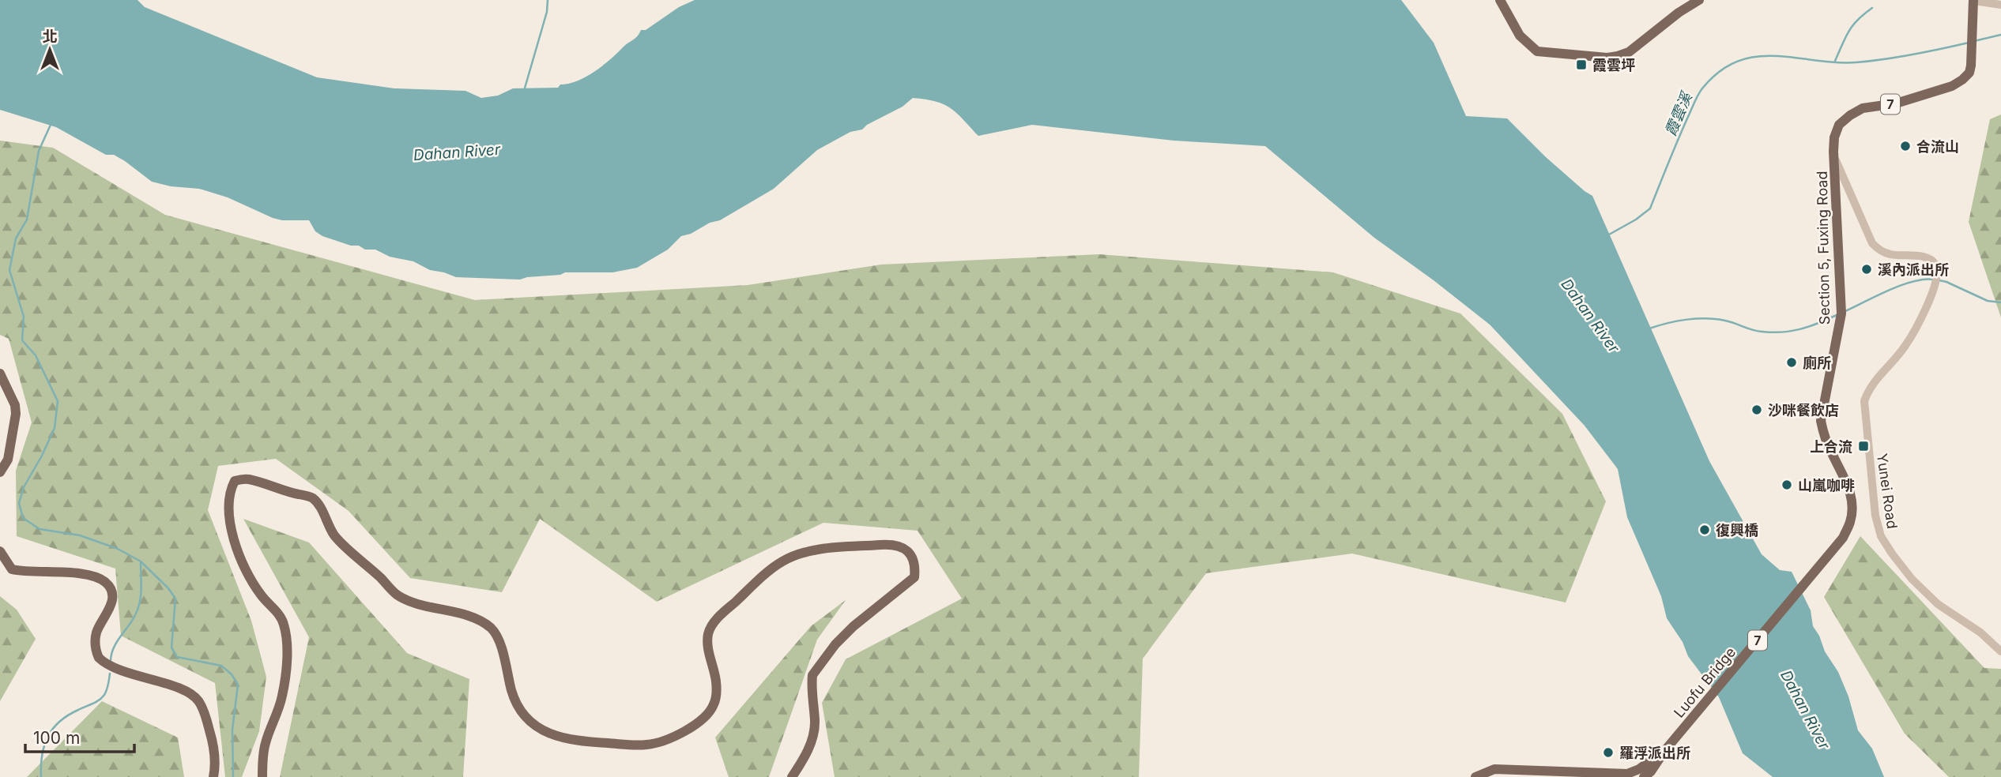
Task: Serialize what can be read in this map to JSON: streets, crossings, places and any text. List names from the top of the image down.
{
  "streets": {
    "main road": ["7", "Section 5, Fuxing Road", "Luofu Bridge"],
    "street": ["Yunei Road"]
  },
  "crossings": [
    ["7", "Luofu Bridge"],
    ["Section 5, Fuxing Road", "Yunei Road"],
    ["Section 5, Fuxing Road", "Luofu Bridge"]
  ],
  "water": ["霞雲溪", "Dahan River"],
  "places": {
    "transit": ["霞雲坪", "上合流"],
    "other": [
      "合流山",
      "溪內派出所",
      "廁所",
      "沙咪餐飲店",
      "山嵐咖啡",
      "復興橋",
      "羅浮派出所"
    ]
  },
  "scale_bar": "100 m",
  "north": "top"
}
